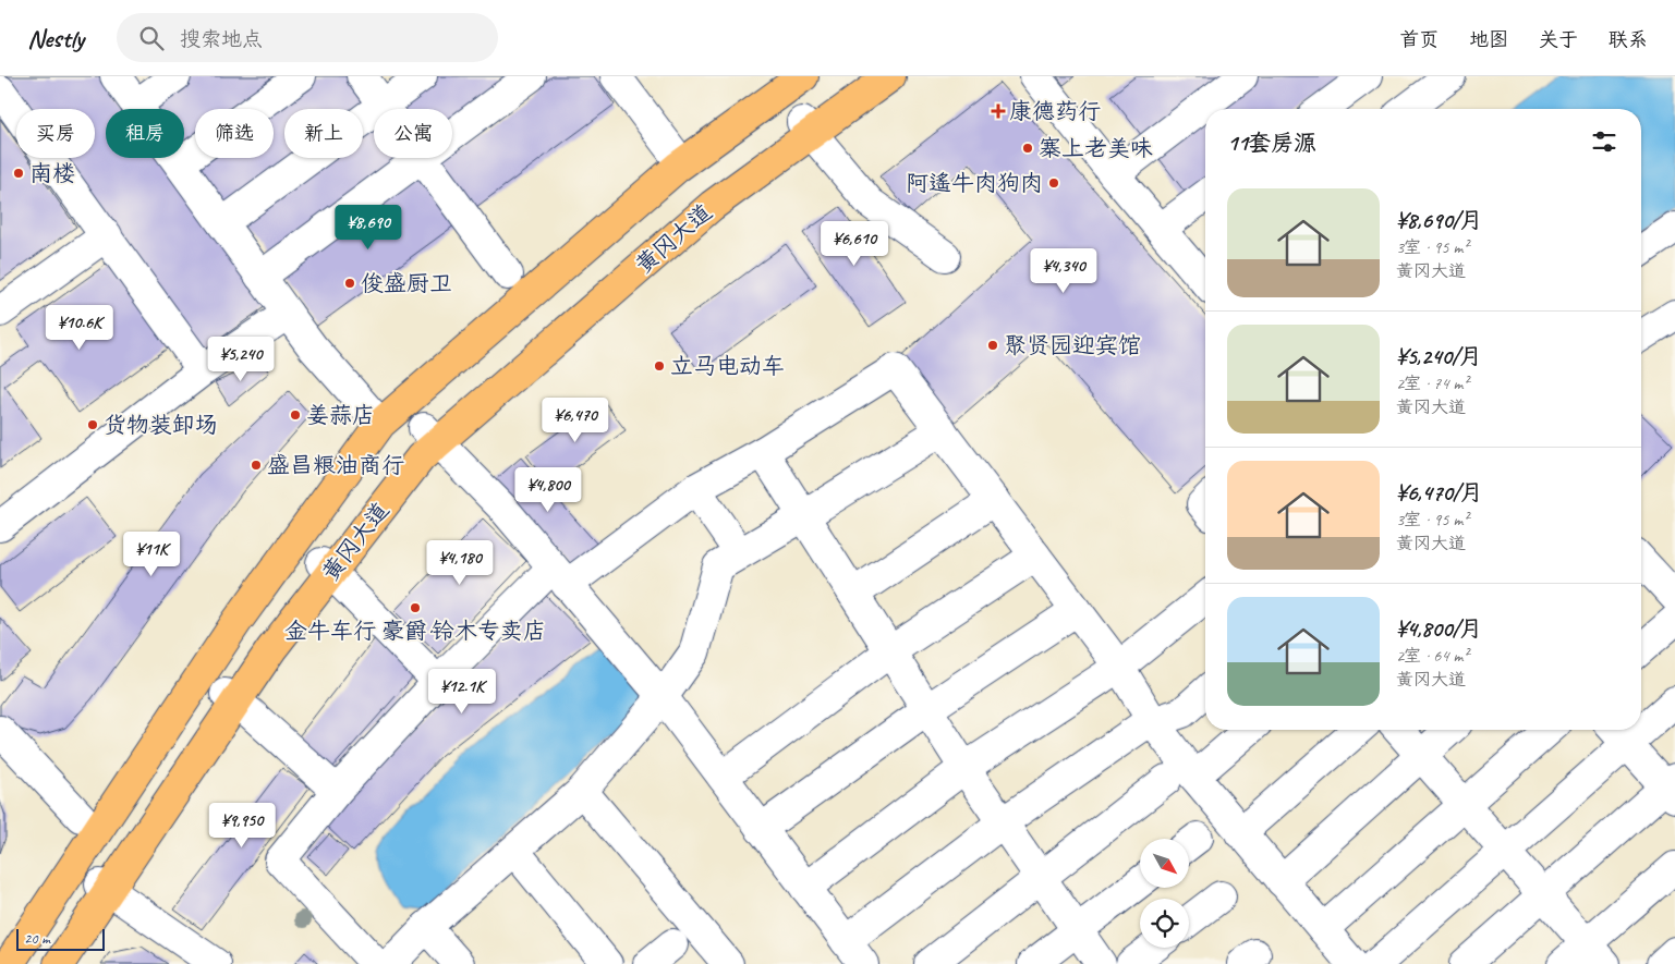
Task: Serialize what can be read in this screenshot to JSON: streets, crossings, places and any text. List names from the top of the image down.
{
  "streets": {
    "main road": ["黄冈大道"]
  },
  "places": {
    "health": ["康德药行"],
    "other": [
      "寨上老美味",
      "南楼",
      "阿遥牛肉狗肉",
      "俊盛厨卫",
      "聚贤园迎宾馆",
      "立马电动车",
      "姜蒜店",
      "货物装卸场",
      "盛昌粮油商行",
      "金牛车行 豪爵·铃木专卖店"
    ]
  },
  "scale_bar": "20 m",
  "north": "bottom right",
  "page": {
    "header": "Nestly",
    "search": "搜索地点",
    "nav": [
      "首页",
      "地图",
      "关于",
      "联系"
    ],
    "chip": [
      "买房",
      "租房",
      "筛选",
      "新上",
      "公寓"
    ],
    "heading": "11套房源",
    "list": [
      {
        "name": "¥8,690/月",
        "note": "3室 · 95 m² · 黄冈大道"
      },
      {
        "name": "¥5,240/月",
        "note": "2室 · 74 m² · 黄冈大道"
      },
      {
        "name": "¥6,470/月",
        "note": "3室 · 95 m² · 黄冈大道"
      },
      {
        "name": "¥4,800/月",
        "note": "2室 · 64 m² · 黄冈大道"
      }
    ],
    "price": [
      "¥8,690",
      "¥6,610",
      "¥4,340",
      "¥10.6K",
      "¥5,240",
      "¥6,470",
      "¥4,800",
      "¥11K",
      "¥4,180",
      "¥12.1K",
      "¥9,950"
    ],
    "scale": "20 m"
  }
}
